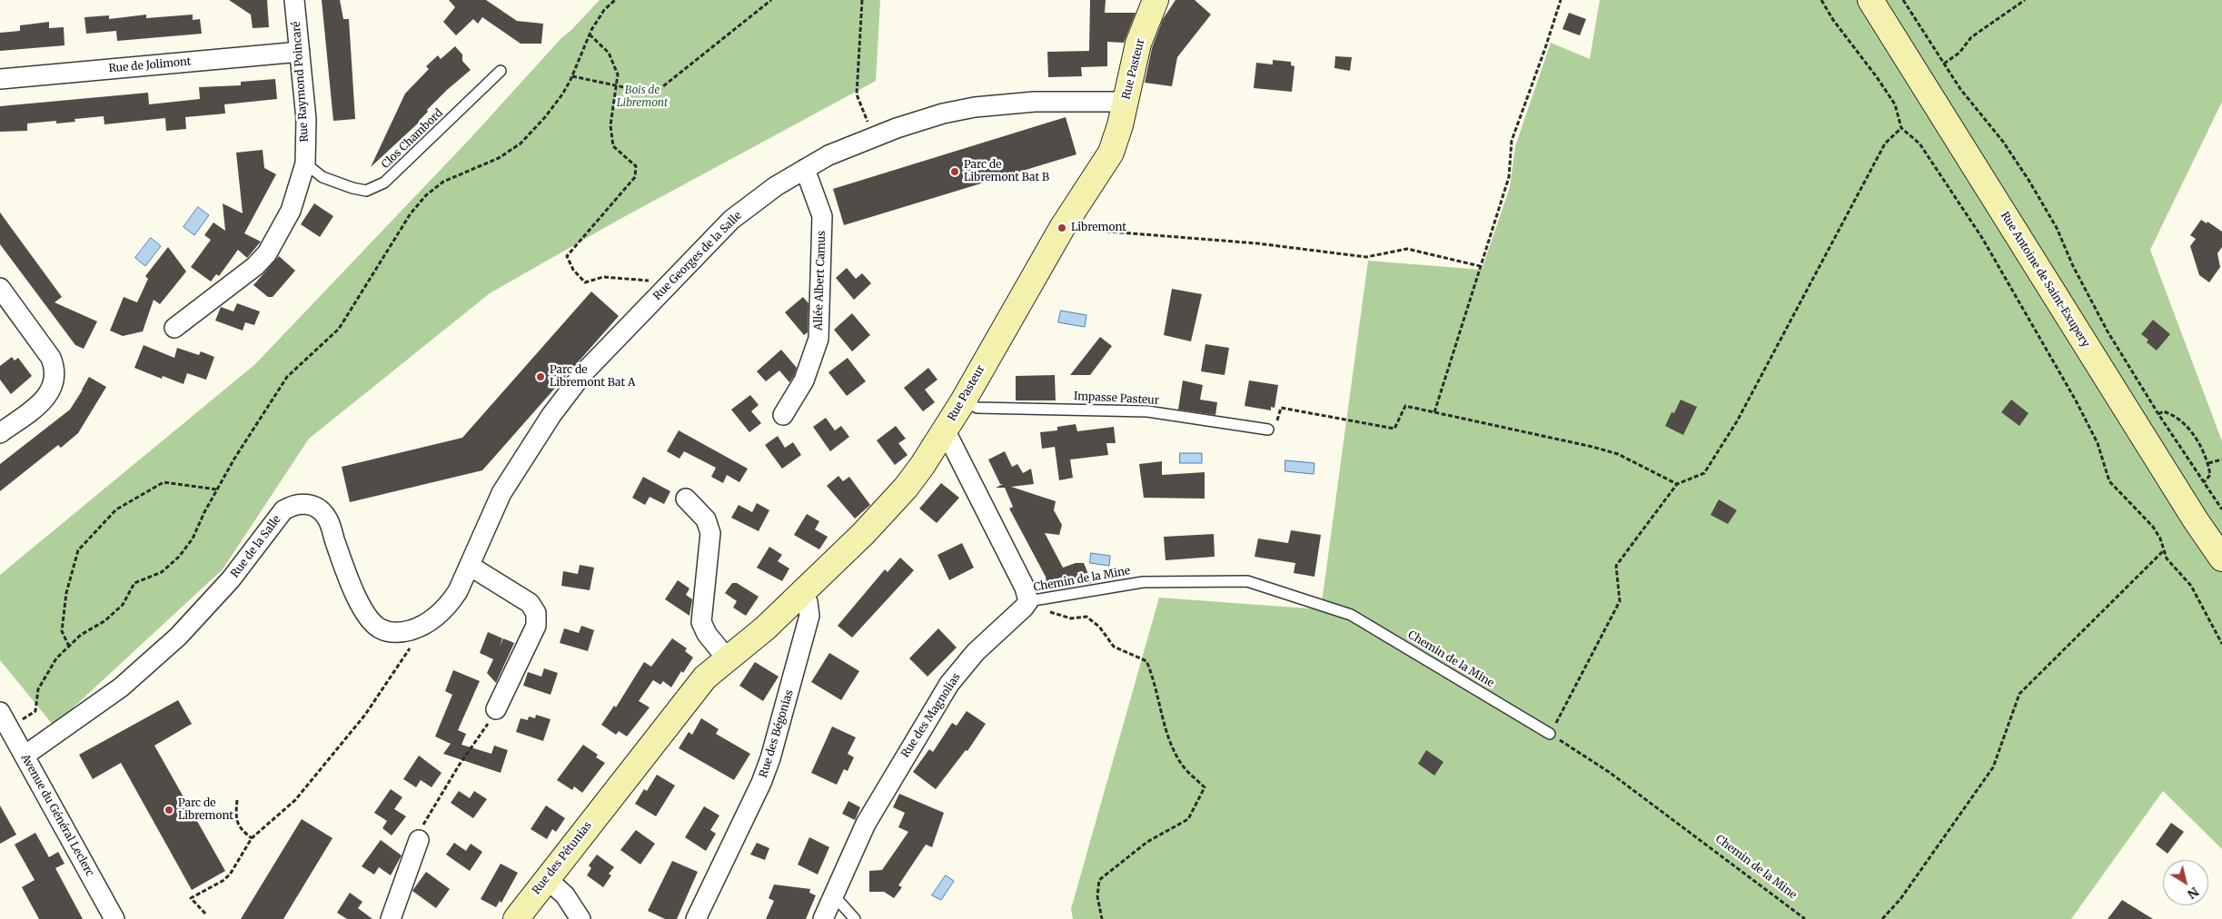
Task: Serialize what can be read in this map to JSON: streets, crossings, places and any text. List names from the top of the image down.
{
  "streets": {
    "street": [
      "Rue de Jolimont",
      "Rue Pasteur",
      "Rue Raymond Poincaré",
      "Rue Georges de la Salle",
      "Rue Antoine de Saint-Exupery",
      "Allée Albert Camus",
      "Rue de la Salle",
      "Rue des Magnolias",
      "Rue des Bégonias",
      "Avenue du Général Leclerc",
      "Rue des Pétunias"
    ],
    "lane": ["Clos Chambord", "Impasse Pasteur", "Chemin de la Mine"]
  },
  "crossings": [
    ["Rue de Jolimont", "Rue Raymond Poincaré"],
    ["Rue Pasteur", "Rue Georges de la Salle"],
    ["Rue Pasteur", "Impasse Pasteur"],
    ["Rue Pasteur", "Rue des Bégonias"],
    ["Rue Pasteur", "Rue des Pétunias"],
    ["Rue Raymond Poincaré", "Clos Chambord"],
    ["Rue Georges de la Salle", "Allée Albert Camus"],
    ["Rue Georges de la Salle", "Rue de la Salle"],
    ["Rue de la Salle", "Avenue du Général Leclerc"],
    ["Chemin de la Mine", "Rue des Magnolias"]
  ],
  "parks": ["Bois de Libremont"],
  "places": [
    "Parc de Libremont Bat B",
    "Libremont",
    "Parc de Libremont Bat A",
    "Parc de Libremont"
  ],
  "north": "bottom right"
}
